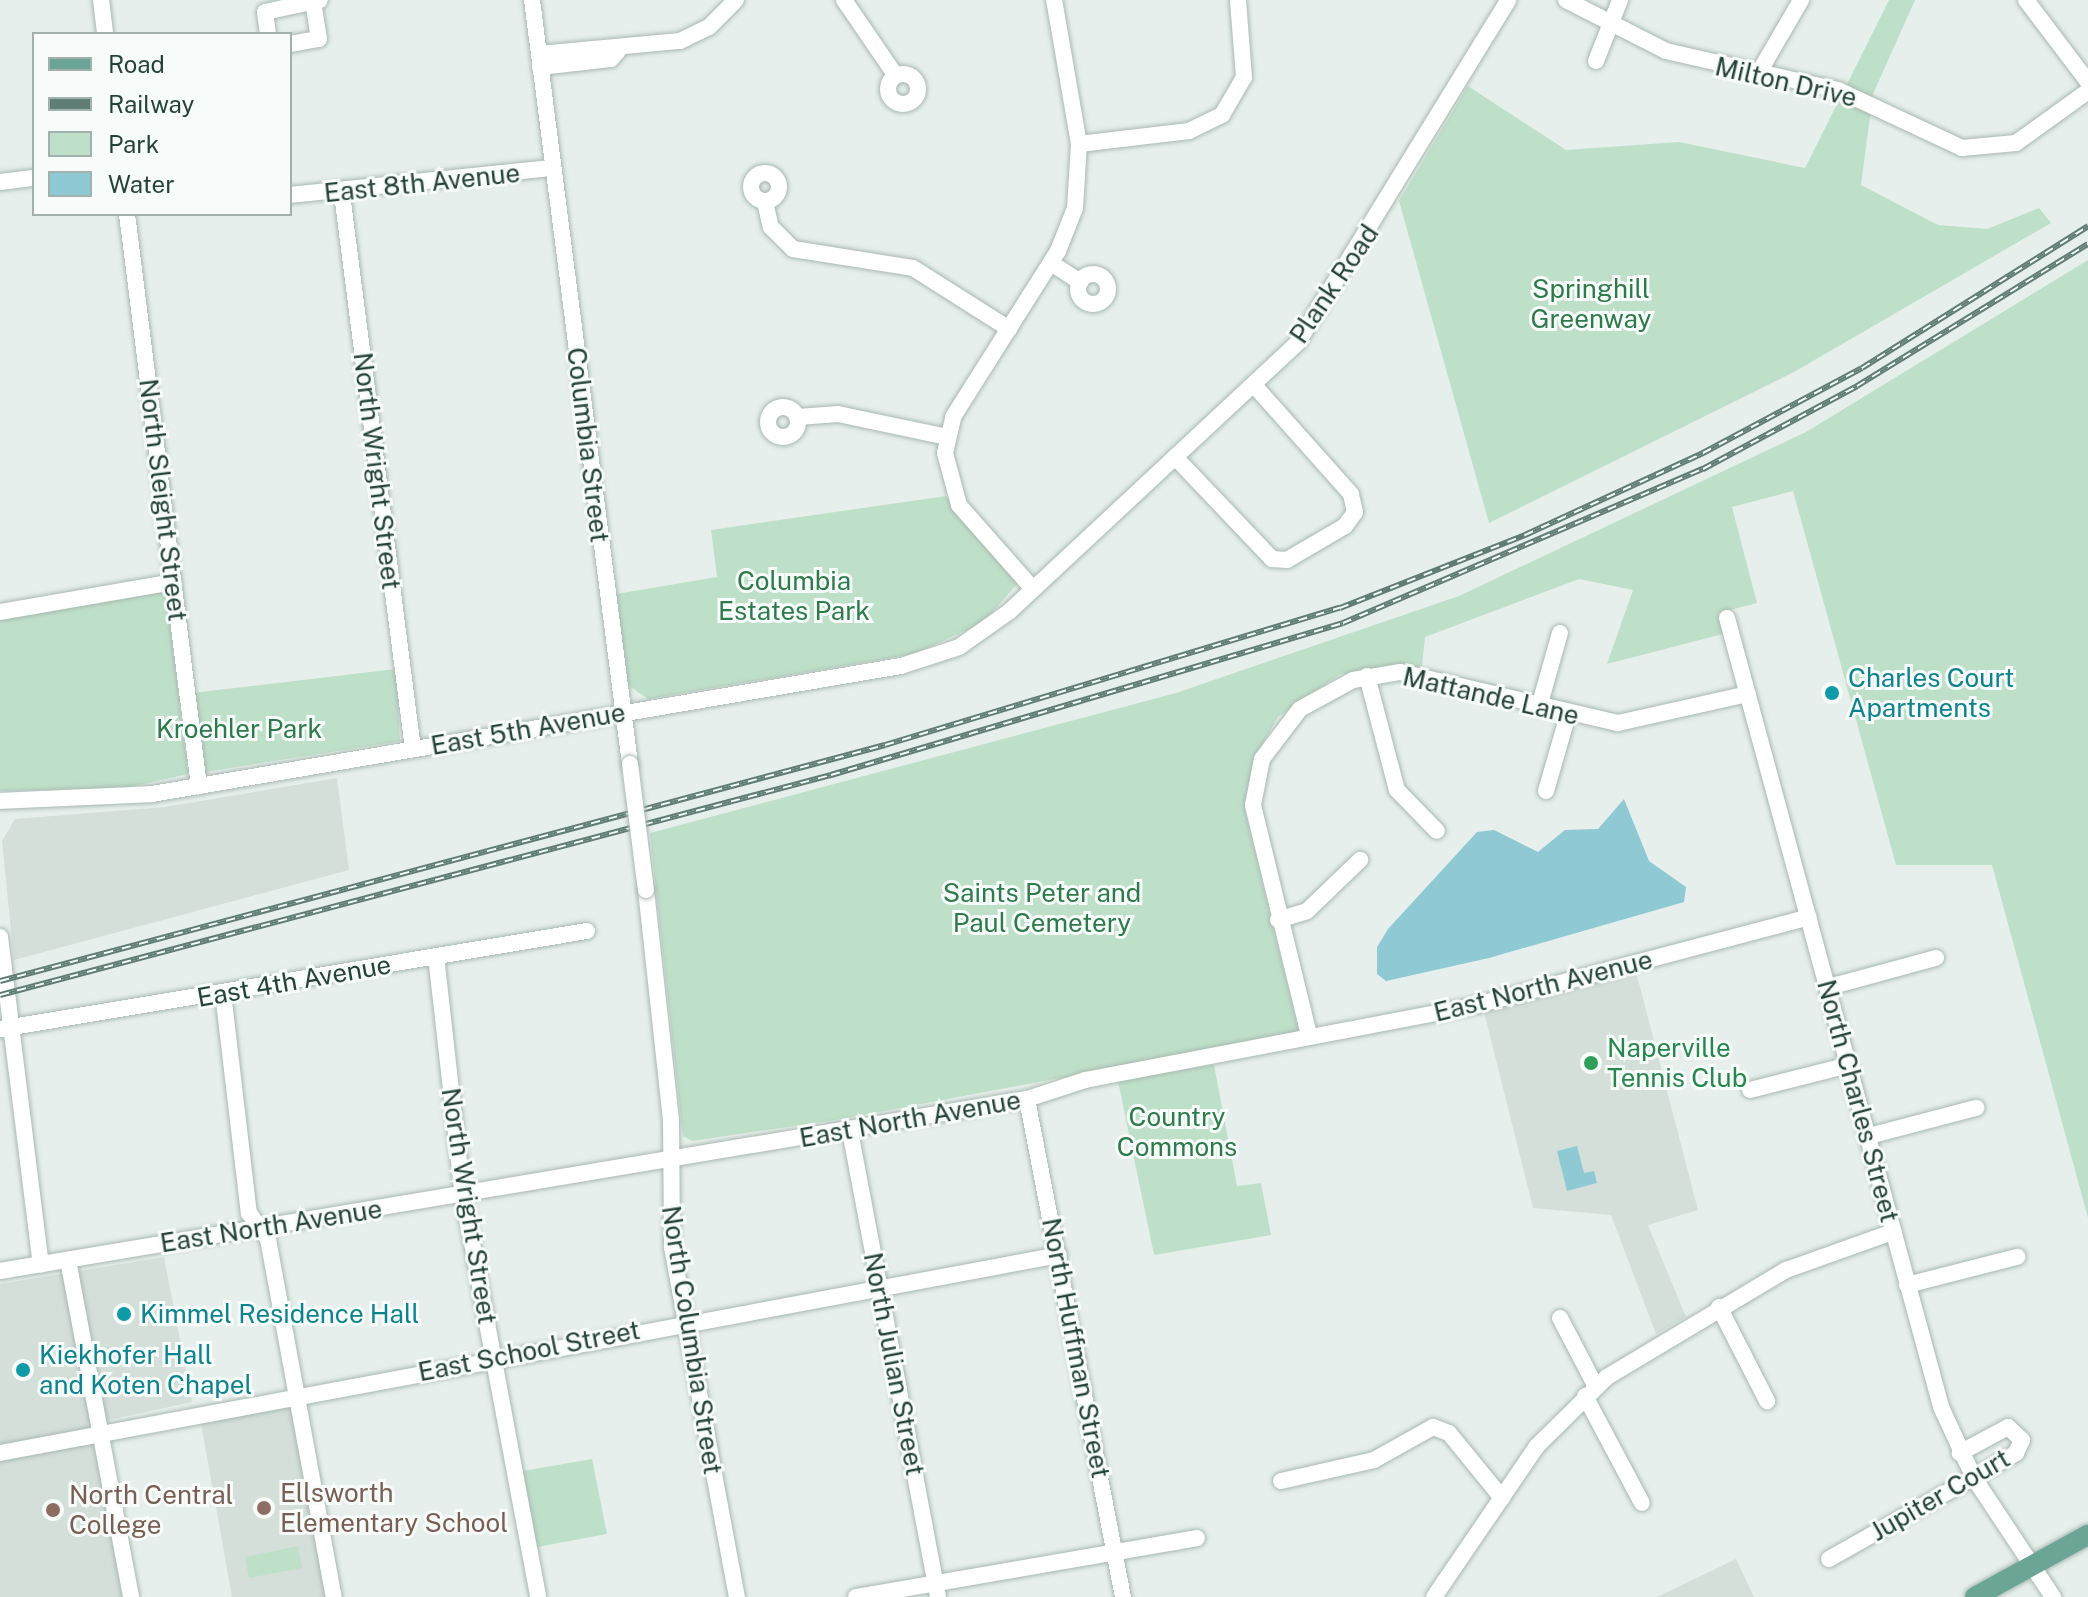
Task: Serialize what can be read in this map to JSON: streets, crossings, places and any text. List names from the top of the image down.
{
  "streets": {
    "street": [
      "Milton Drive",
      "East 8th Avenue",
      "Plank Road",
      "Columbia Street",
      "North Wright Street",
      "North Sleight Street",
      "Mattande Lane",
      "East 5th Avenue",
      "East 4th Avenue",
      "East North Avenue",
      "North Charles Street",
      "North Columbia Street",
      "North Huffman Street",
      "East School Street",
      "North Julian Street",
      "Jupiter Court"
    ]
  },
  "crossings": [
    ["East 8th Avenue", "Columbia Street"],
    ["East 8th Avenue", "North Wright Street"],
    ["Plank Road", "East 5th Avenue"],
    ["Columbia Street", "East 5th Avenue"],
    ["Columbia Street", "North Columbia Street"],
    ["North Wright Street", "East 5th Avenue"],
    ["North Wright Street", "East 4th Avenue"],
    ["North Wright Street", "East North Avenue"],
    ["North Wright Street", "East School Street"],
    ["North Sleight Street", "East 5th Avenue"],
    ["Mattande Lane", "East North Avenue"],
    ["Mattande Lane", "North Charles Street"],
    ["East North Avenue", "North Charles Street"],
    ["East North Avenue", "North Columbia Street"],
    ["East North Avenue", "North Huffman Street"],
    ["East North Avenue", "North Julian Street"],
    ["North Charles Street", "Jupiter Court"],
    ["North Columbia Street", "East School Street"],
    ["North Huffman Street", "East School Street"],
    ["East School Street", "North Julian Street"]
  ],
  "parks": [
    "Springhill Greenway",
    "Columbia Estates Park",
    "Kroehler Park",
    "Saints Peter and Paul Cemetery",
    "Country Commons"
  ],
  "places": [
    "Charles Court Apartments",
    "Naperville Tennis Club",
    "Kimmel Residence Hall",
    "Kiekhofer Hall and Koten Chapel",
    "Ellsworth Elementary School",
    "North Central College"
  ],
  "legend": [
    "Road",
    "Railway",
    "Park",
    "Water"
  ]
}
